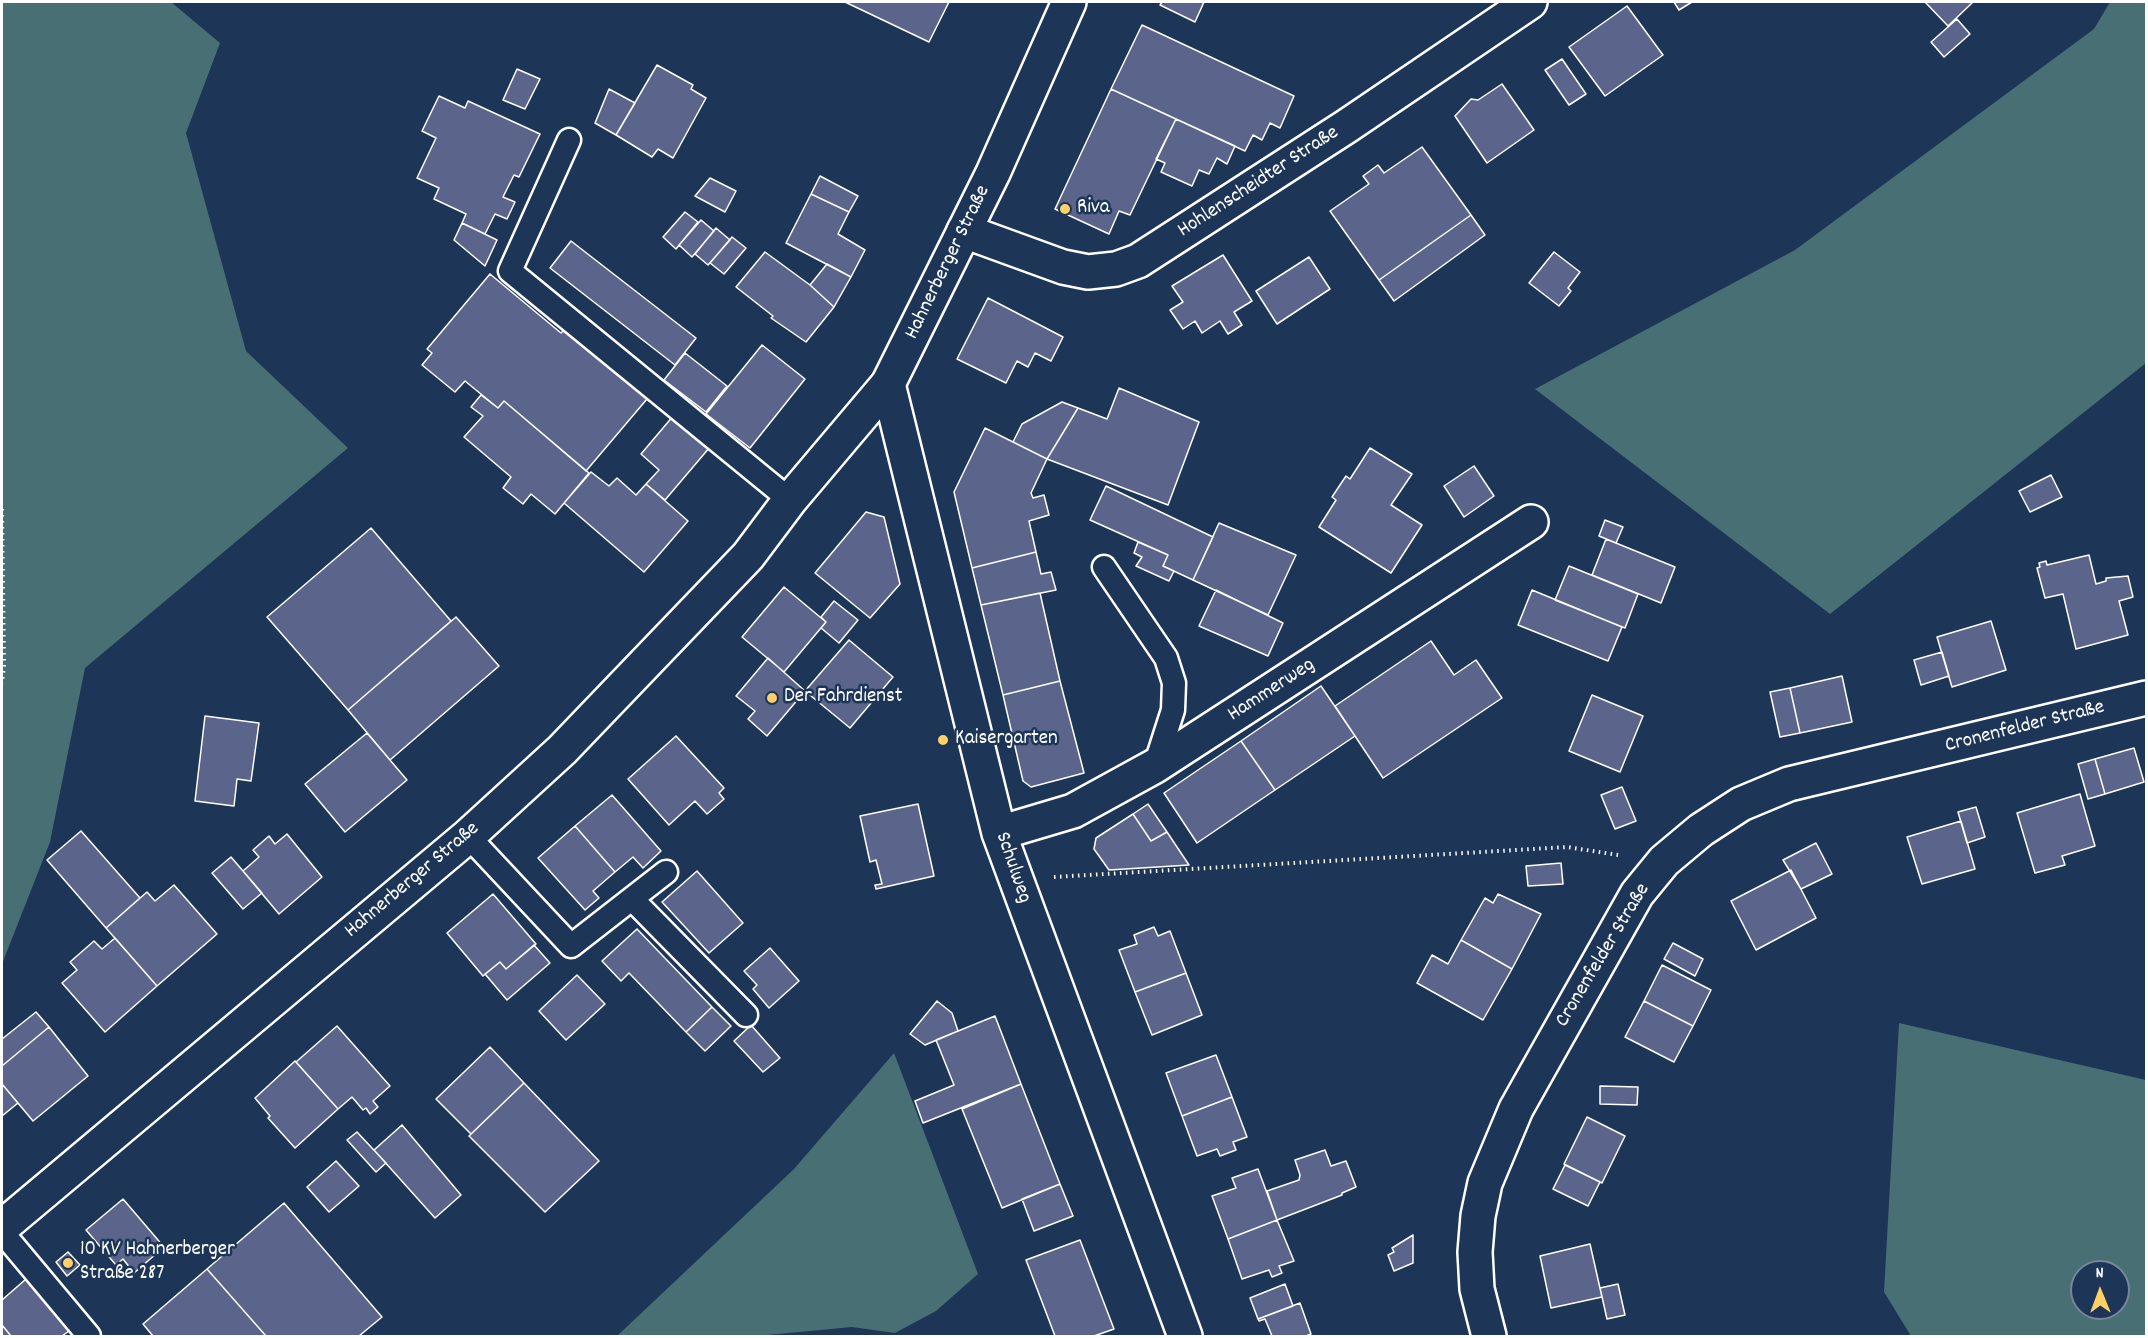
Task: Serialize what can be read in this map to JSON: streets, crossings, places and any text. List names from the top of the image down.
{
  "streets": {
    "street": [
      "Hohlenscheidter Straße",
      "Hahnerberger Straße",
      "Hammerweg",
      "Cronenfelder Straße",
      "Schulweg"
    ]
  },
  "crossings": [
    ["Hohlenscheidter Straße", "Hahnerberger Straße"],
    ["Hahnerberger Straße", "Schulweg"],
    ["Hammerweg", "Schulweg"]
  ],
  "places": [
    "Riva",
    "Der Fahrdienst",
    "Kaisergarten",
    "10 KV Hahnerberger Straße 287"
  ],
  "north": "top"
}
